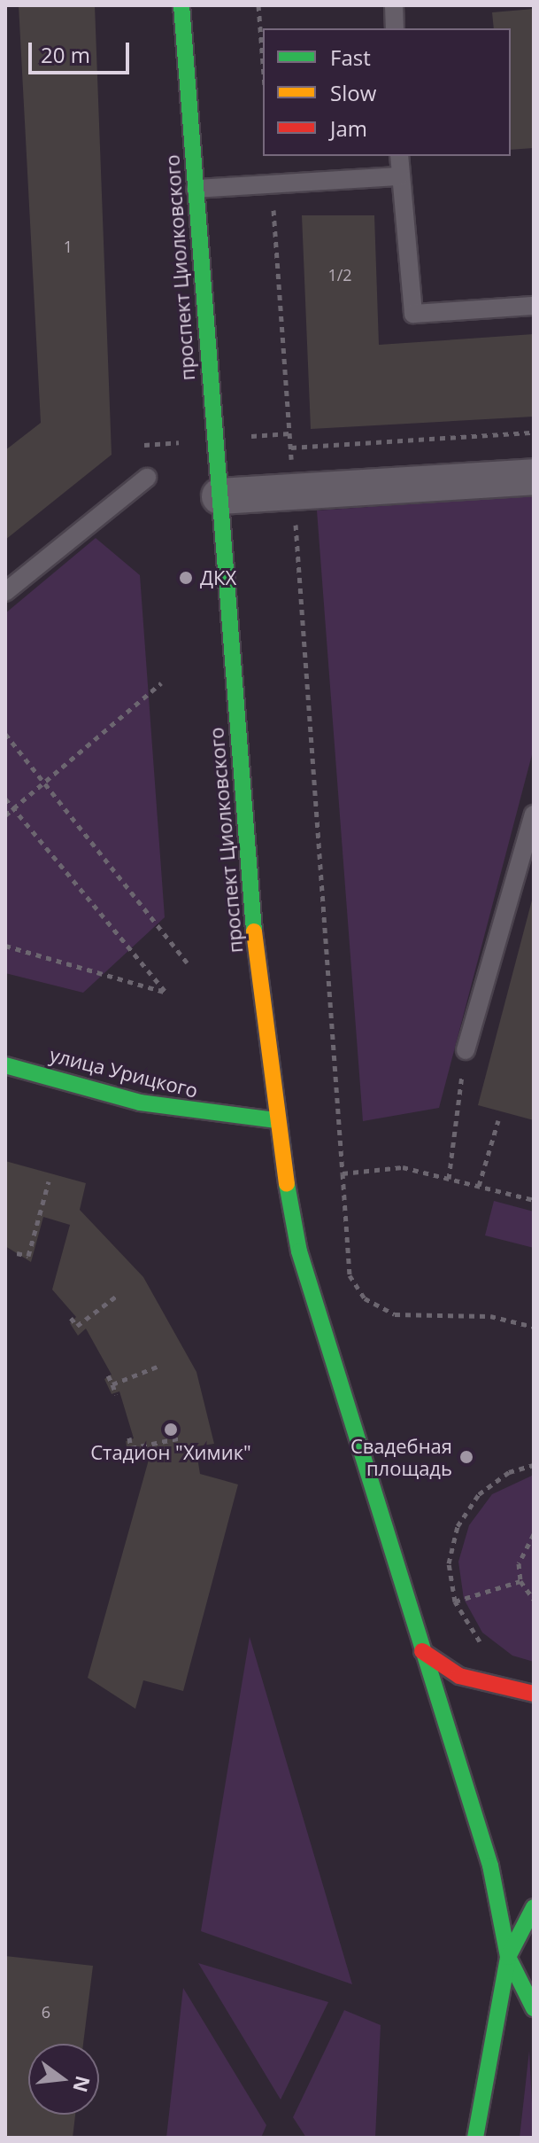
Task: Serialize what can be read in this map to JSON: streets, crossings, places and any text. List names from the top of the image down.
{
  "streets": {
    "main road": ["проспект Циолковского", "улица Урицкого"]
  },
  "crossings": [
    ["проспект Циолковского", "улица Урицкого"]
  ],
  "places": ["ДКХ", "Стадион \"Химик\"", "Свадебная площадь"],
  "house_numbers": ["1", "1/2", "6"],
  "legend": ["Fast", "Slow", "Jam"],
  "scale_bar": "20 m",
  "north": "right"
}
